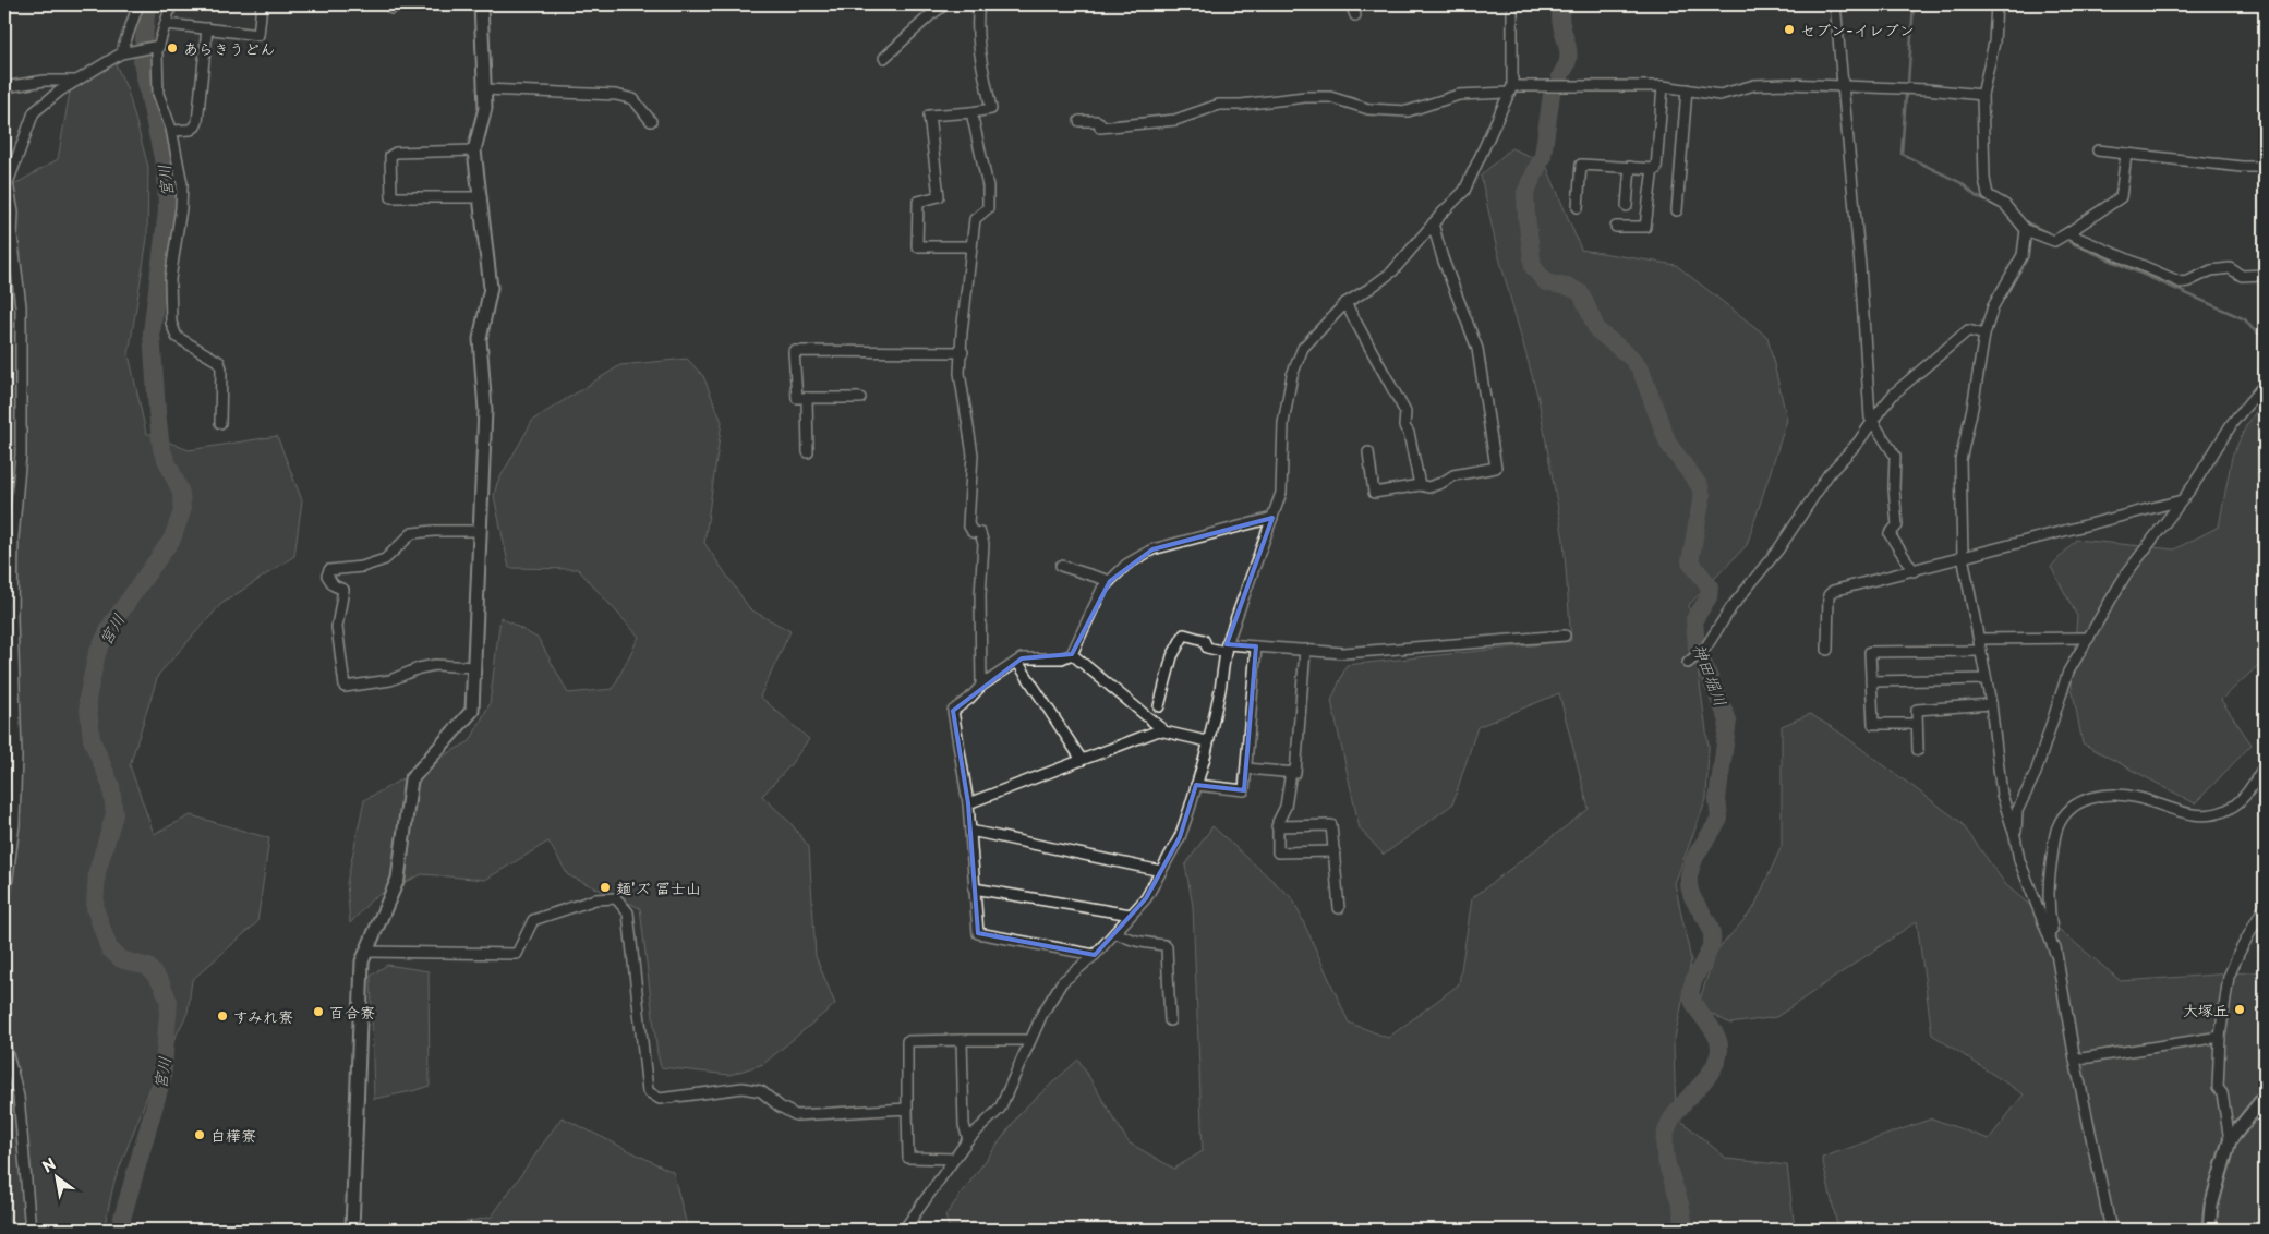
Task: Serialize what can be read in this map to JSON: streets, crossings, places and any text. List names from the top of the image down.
{
  "water": ["宮川", "神田堀川"],
  "places": [
    "セブン-イレブン",
    "あらきうどん",
    "麺'ズ 冨士山",
    "大塚丘",
    "百合寮",
    "すみれ寮",
    "白樺寮"
  ],
  "north": "top left"
}
